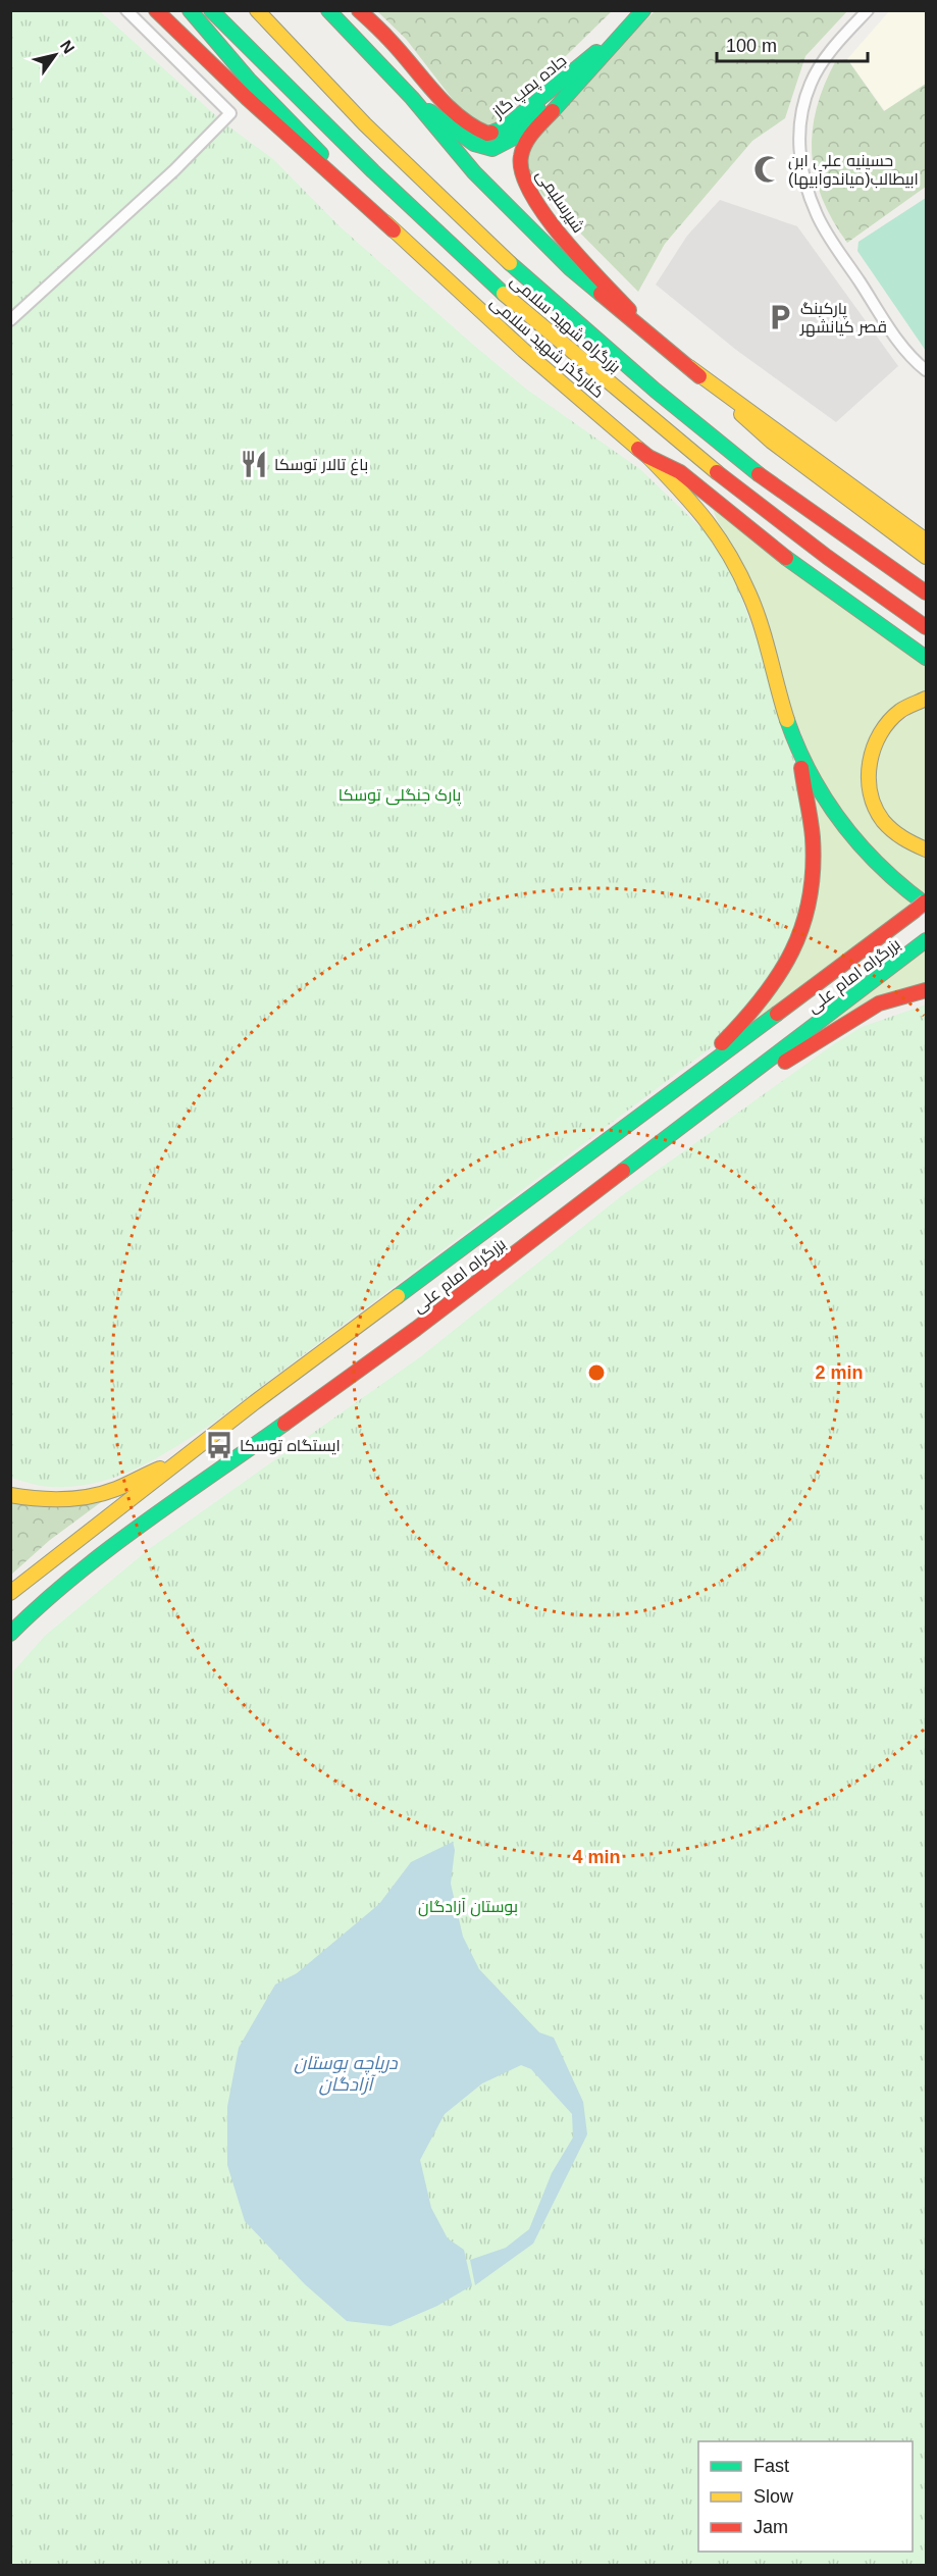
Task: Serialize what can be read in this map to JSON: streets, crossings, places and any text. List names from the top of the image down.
{
  "streets": {
    "main road": [
      "جاده پمپ گاز",
      "شیرسلیمی",
      "بزرگراه شهید سلامی",
      "کنارگذر شهید سلامی",
      "بزرگراه امام علی"
    ]
  },
  "crossings": [
    ["جاده پمپ گاز", "شیرسلیمی"]
  ],
  "water": ["دریاچه بوستان آزادگان"],
  "parks": ["پارک جنگلی توسکا", "بوستان آزادگان"],
  "places": {
    "mosque": ["حسینیه علی ابن ابیطالب(میاندوآبیها)"],
    "parking": ["پارکینگ قصر کیانشهر"],
    "restaurant": ["باغ تالار توسکا"],
    "bus stop": ["ایستگاه توسکا"]
  },
  "legend": ["Fast", "Slow", "Jam"],
  "scale_bar": "100 m",
  "north": "top right",
  "rings": ["2 min", "4 min"]
}
